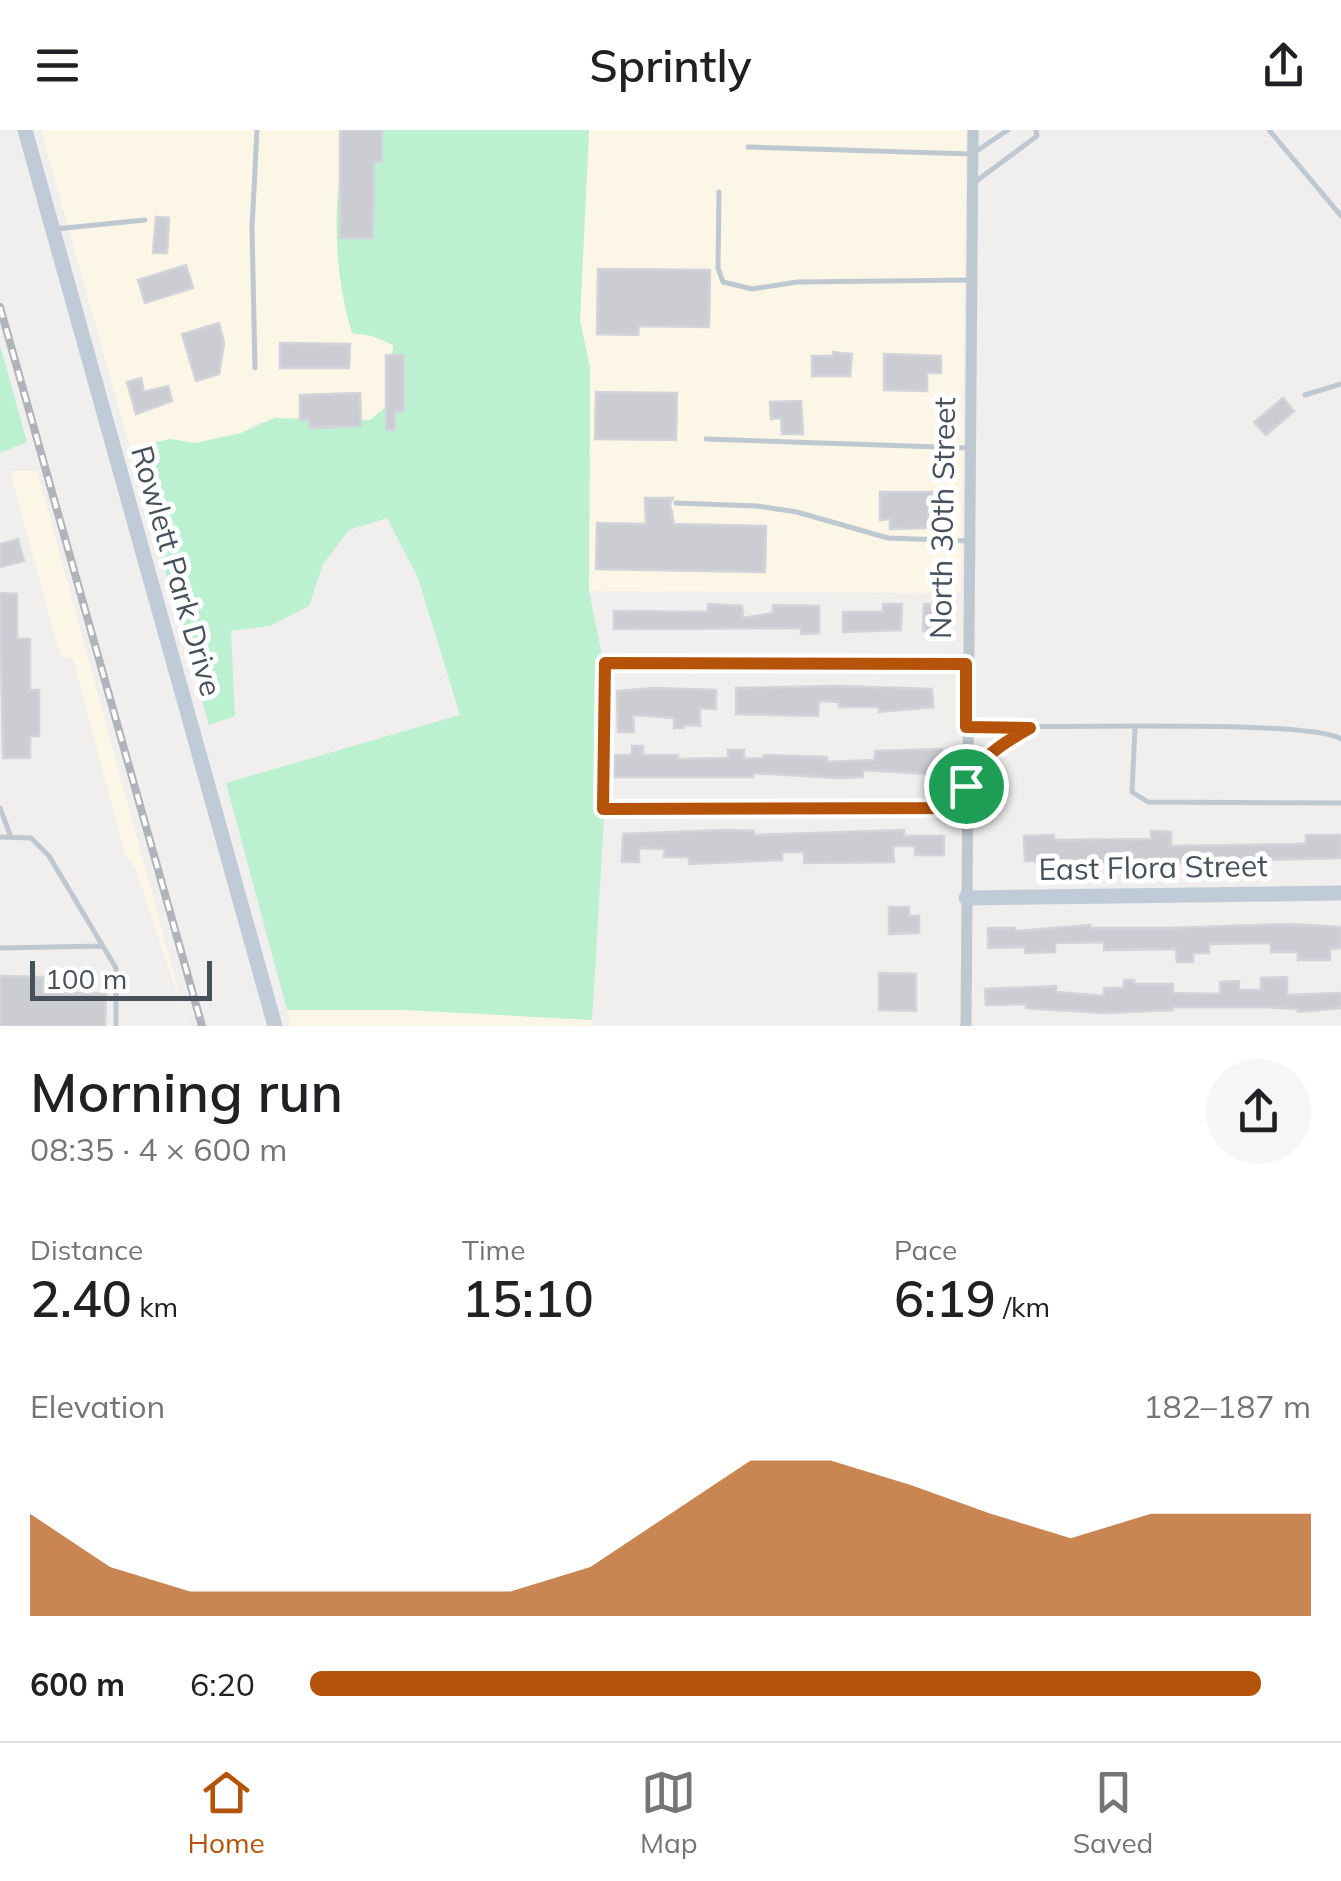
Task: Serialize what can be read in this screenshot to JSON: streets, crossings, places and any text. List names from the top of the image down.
{
  "streets": {
    "street": ["North 30th Street", "Rowlett Park Drive", "East Flora Street"]
  },
  "crossings": [
    ["North 30th Street", "East Flora Street"]
  ],
  "scale_bar": "100 m",
  "page": {
    "header": "Sprintly",
    "scale": "100 m",
    "heading": ["Morning run", "08:35 · 4 × 600 m"],
    "stats": [
      ["Distance", "2.40 km"],
      ["Time", "15:10"],
      ["Pace", "6:19 /km"]
    ],
    "chart": ["Elevation", "182–187 m"],
    "list": [
      {
        "name": "600 m",
        "note": "6:20"
      }
    ],
    "tabs": ["Home", "Map", "Saved"]
  }
}
